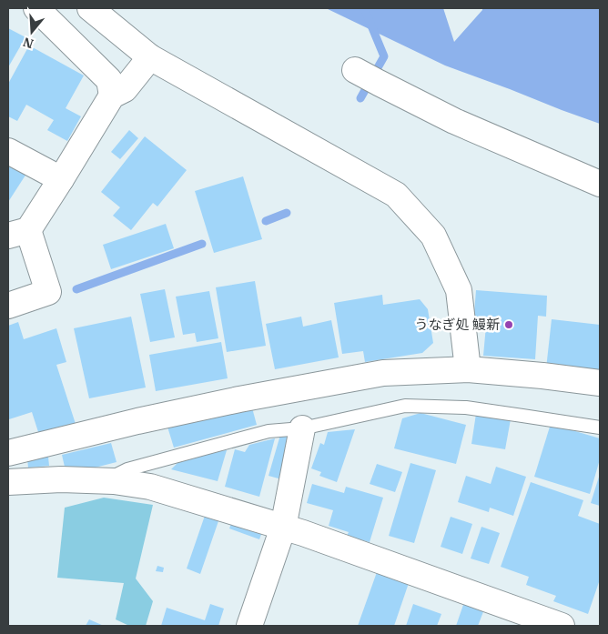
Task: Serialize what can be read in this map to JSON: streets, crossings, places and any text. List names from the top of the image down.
{
  "places": ["うなぎ処 鰻新"],
  "north": "bottom"
}
